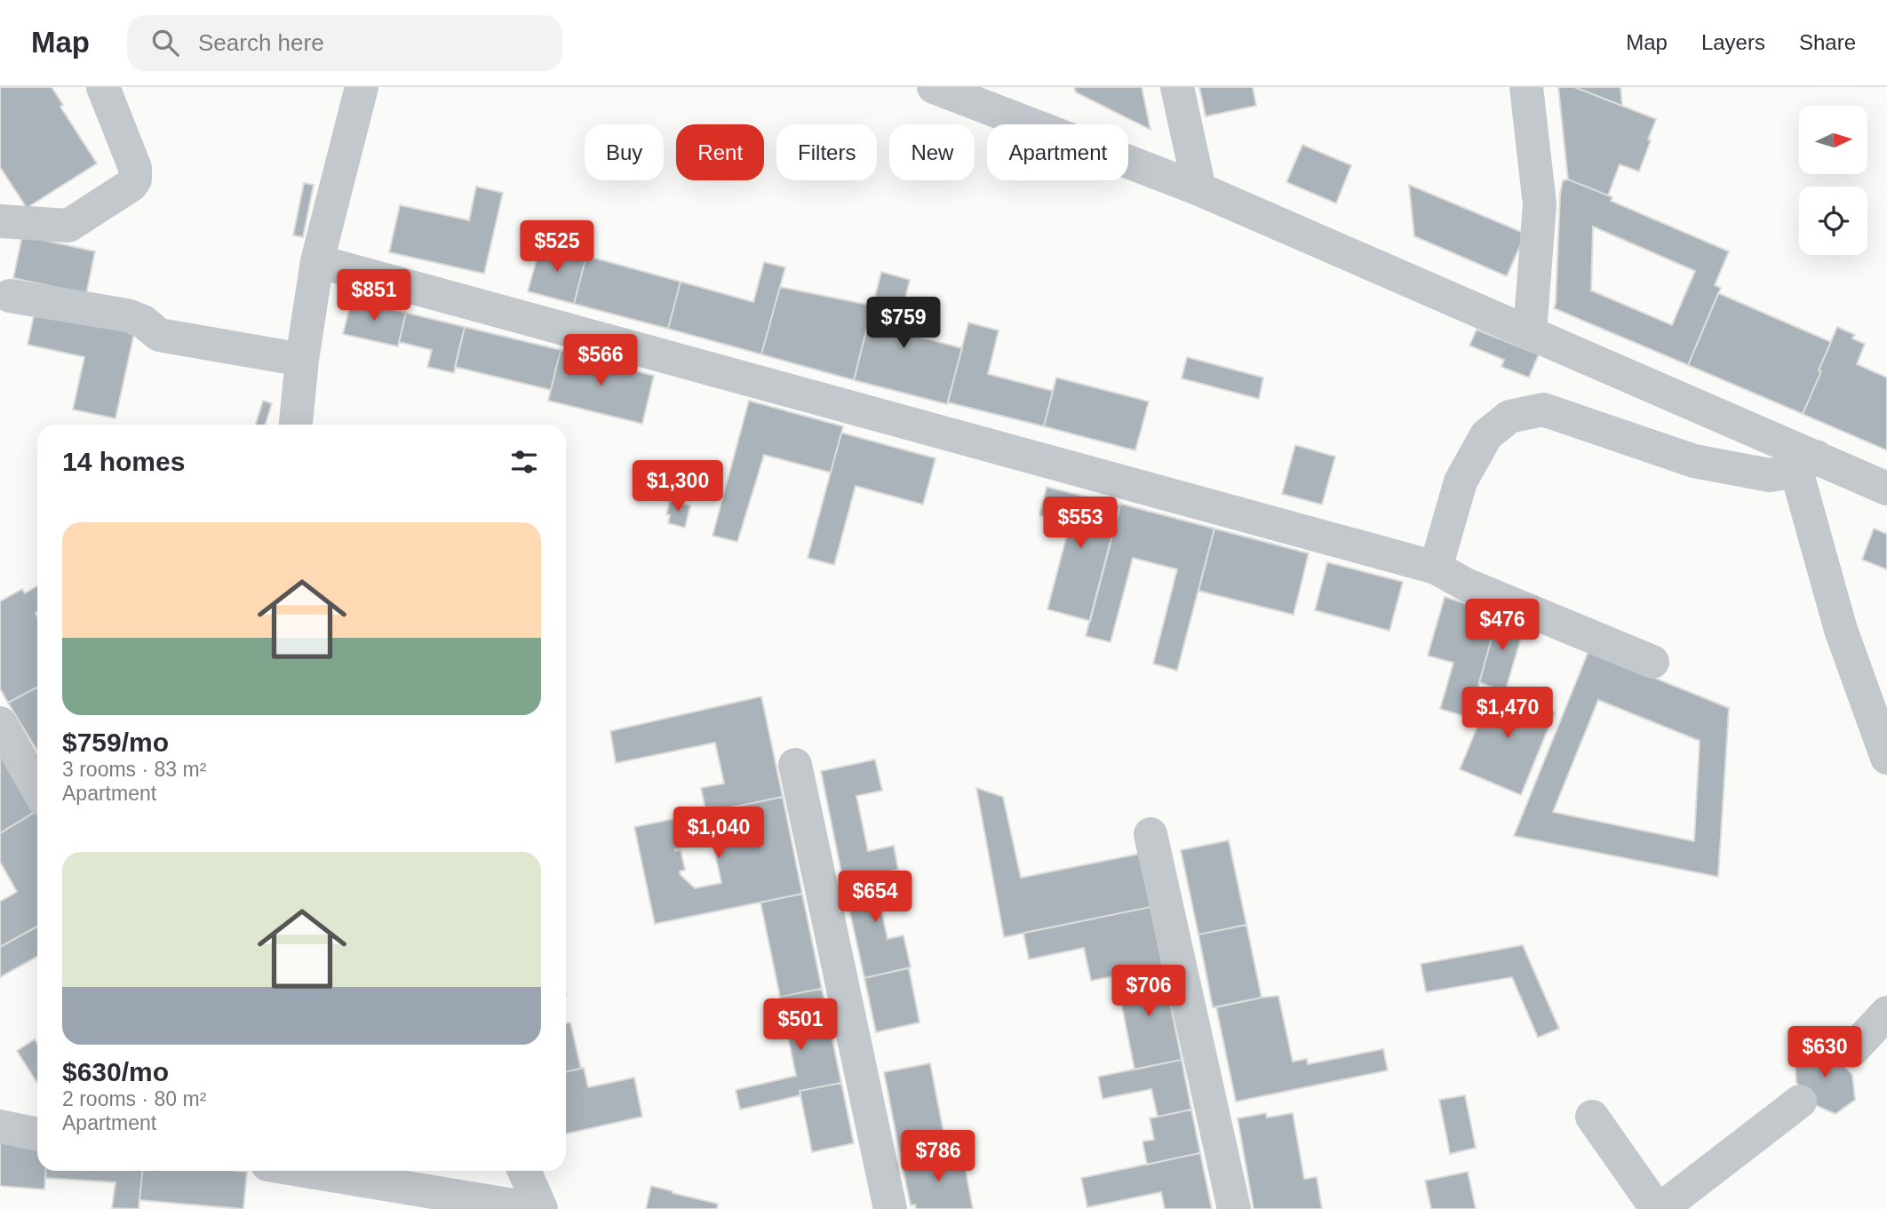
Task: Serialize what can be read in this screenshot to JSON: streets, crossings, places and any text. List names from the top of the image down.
{
  "north": "right",
  "page": {
    "header": "Map",
    "search": "Search here",
    "nav": ["Map", "Layers", "Share"],
    "chip": [
      "Buy",
      "Rent",
      "Filters",
      "New",
      "Apartment"
    ],
    "price": [
      "$525",
      "$851",
      "$759",
      "$566",
      "$1,300",
      "$553",
      "$476",
      "$1,470",
      "$1,040",
      "$654",
      "$706",
      "$501",
      "$630",
      "$786"
    ],
    "heading": "14 homes",
    "list": [
      {
        "name": "$759/mo",
        "note": "3 rooms · 83 m² · Apartment"
      },
      {
        "name": "$630/mo",
        "note": "2 rooms · 80 m² · Apartment"
      }
    ]
  }
}
